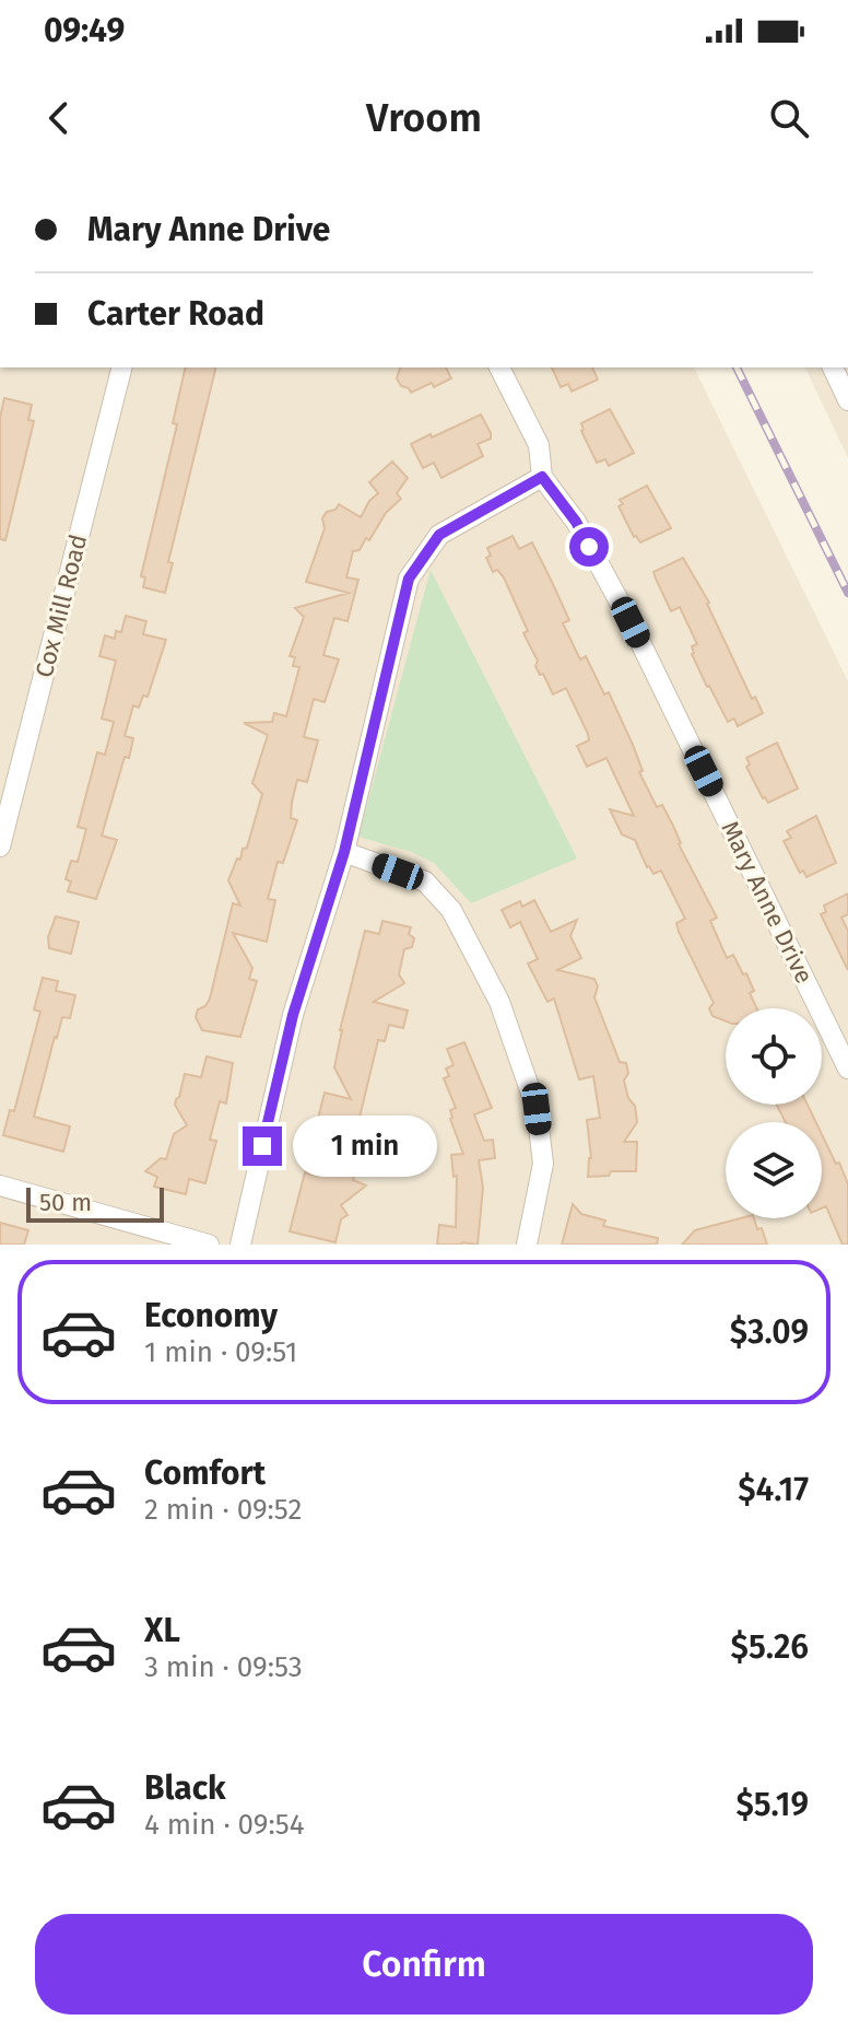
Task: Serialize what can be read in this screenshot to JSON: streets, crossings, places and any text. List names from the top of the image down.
{
  "streets": {
    "street": ["Cox Mill Road", "Mary Anne Drive"]
  },
  "scale_bar": "50 m",
  "page": {
    "status": "09:49",
    "header": "Vroom",
    "banner": ["Mary Anne Drive", "Carter Road"],
    "bubble": "1 min",
    "scale": "50 m",
    "list": [
      {
        "name": "Economy",
        "note": "1 min · 09:51",
        "value": "$3.09"
      },
      {
        "name": "Comfort",
        "note": "2 min · 09:52",
        "value": "$4.17"
      },
      {
        "name": "XL",
        "note": "3 min · 09:53",
        "value": "$5.26"
      },
      {
        "name": "Black",
        "note": "4 min · 09:54",
        "value": "$5.19"
      }
    ],
    "buttons": "Confirm"
  }
}
